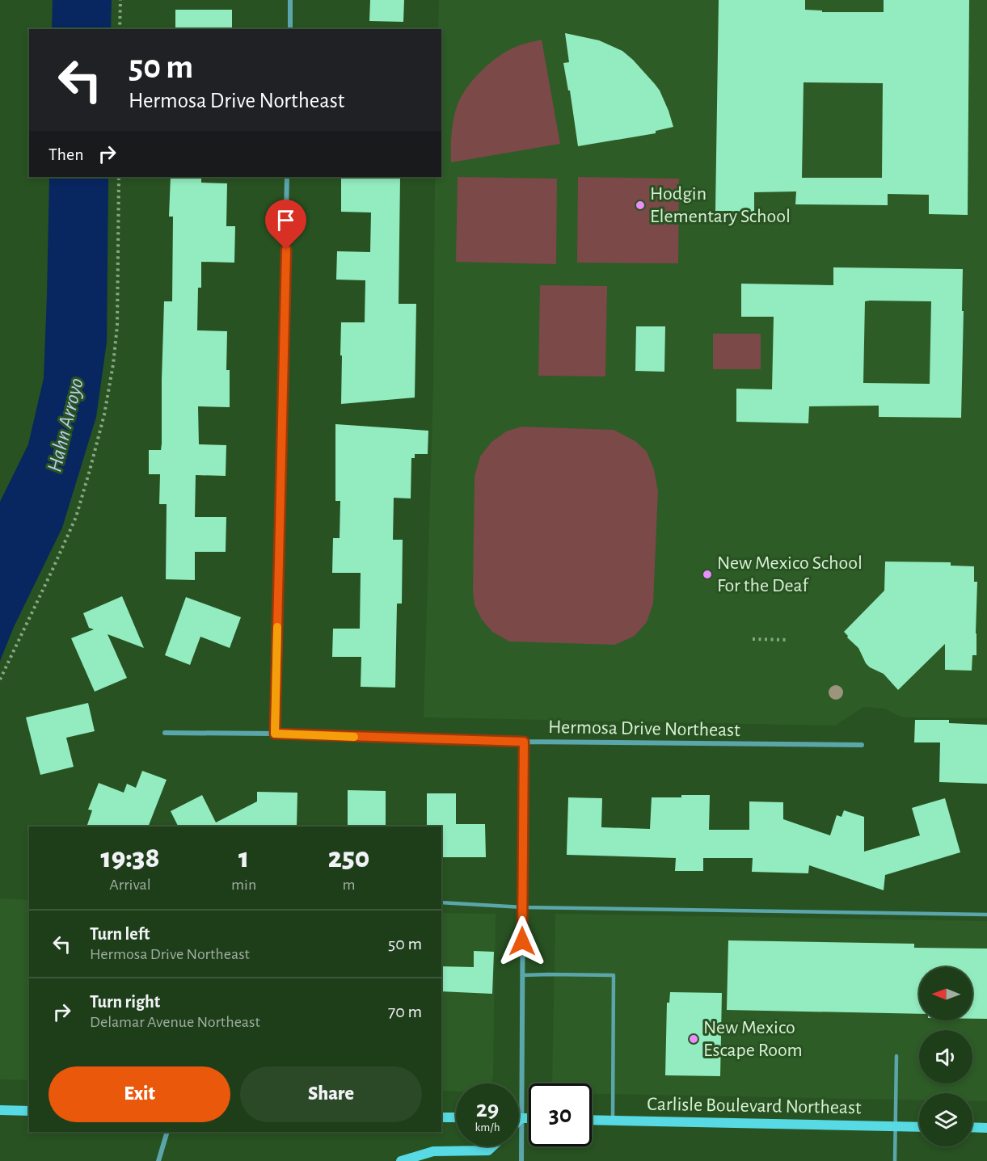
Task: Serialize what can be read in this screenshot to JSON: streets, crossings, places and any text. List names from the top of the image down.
{
  "streets": {
    "main road": ["Carlisle Boulevard Northeast"],
    "street": ["Hermosa Drive Northeast"]
  },
  "water": ["Hahn Arroyo"],
  "places": ["Hodgin Elementary School", "New Mexico School For the Deaf", "New Mexico Escape Room"],
  "north": "left",
  "page": {
    "turn": ["50 m", "Hermosa Drive Northeast"],
    "then": "Then",
    "eta": [
      "19:38",
      "Arrival",
      "1",
      "min",
      "250",
      "m"
    ],
    "list": [
      {
        "name": "Turn left",
        "note": "Hermosa Drive Northeast",
        "value": "50 m"
      },
      {
        "name": "Turn right",
        "note": "Delamar Avenue Northeast",
        "value": "70 m"
      }
    ],
    "buttons": ["Exit", "Share"],
    "speed": "29 km/h",
    "limit": "30"
  }
}
